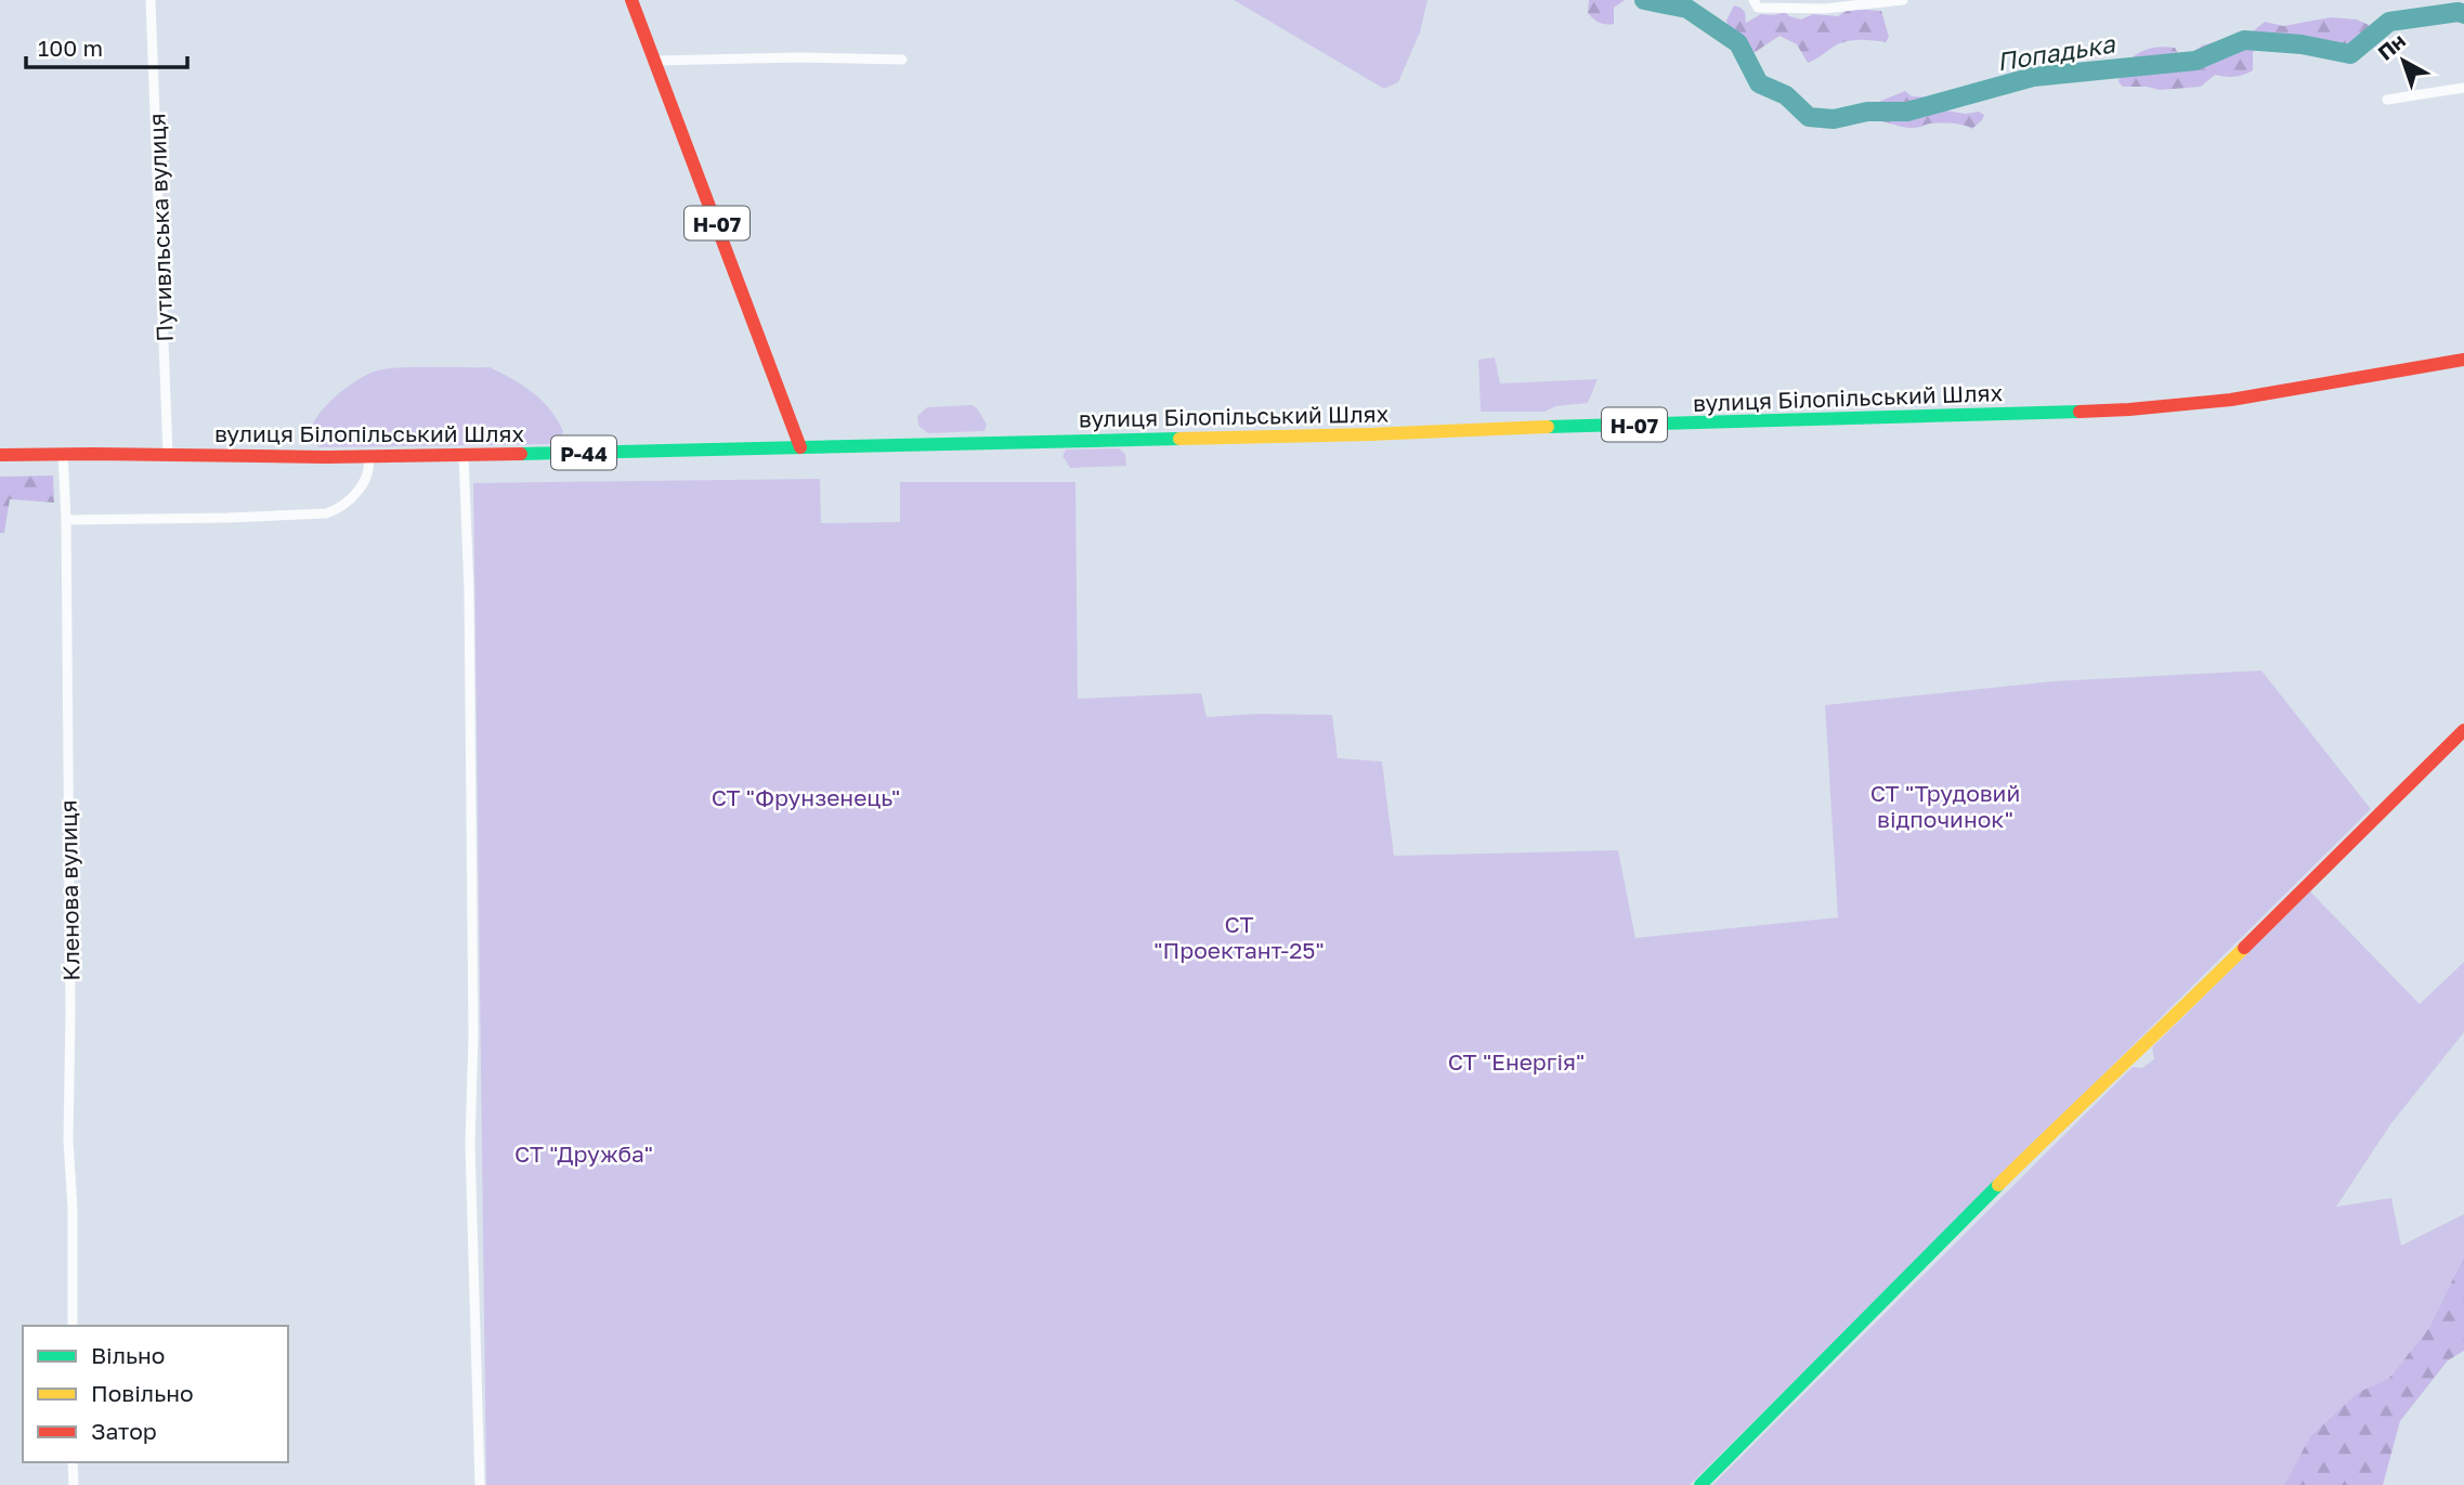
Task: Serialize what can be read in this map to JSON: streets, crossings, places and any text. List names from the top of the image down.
{
  "streets": {
    "main road": ["Н-07", "вулиця Білопільський Шлях", "Р-44"],
    "street": ["Путивльська вулиця", "Кленова вулиця"]
  },
  "crossings": [
    ["Н-07", "вулиця Білопільський Шлях"],
    ["Путивльська вулиця", "вулиця Білопільський Шлях"],
    ["вулиця Білопільський Шлях", "Кленова вулиця"]
  ],
  "water": ["Попадька"],
  "parks": [
    "СТ \"Трудовий відпочинок\"",
    "СТ \"Фрунзенець\"",
    "СТ \"Проектант-25\"",
    "СТ \"Енергія\"",
    "СТ \"Дружба\""
  ],
  "legend": ["Вільно", "Повільно", "Затор"],
  "scale_bar": "100 m",
  "north": "top left"
}
